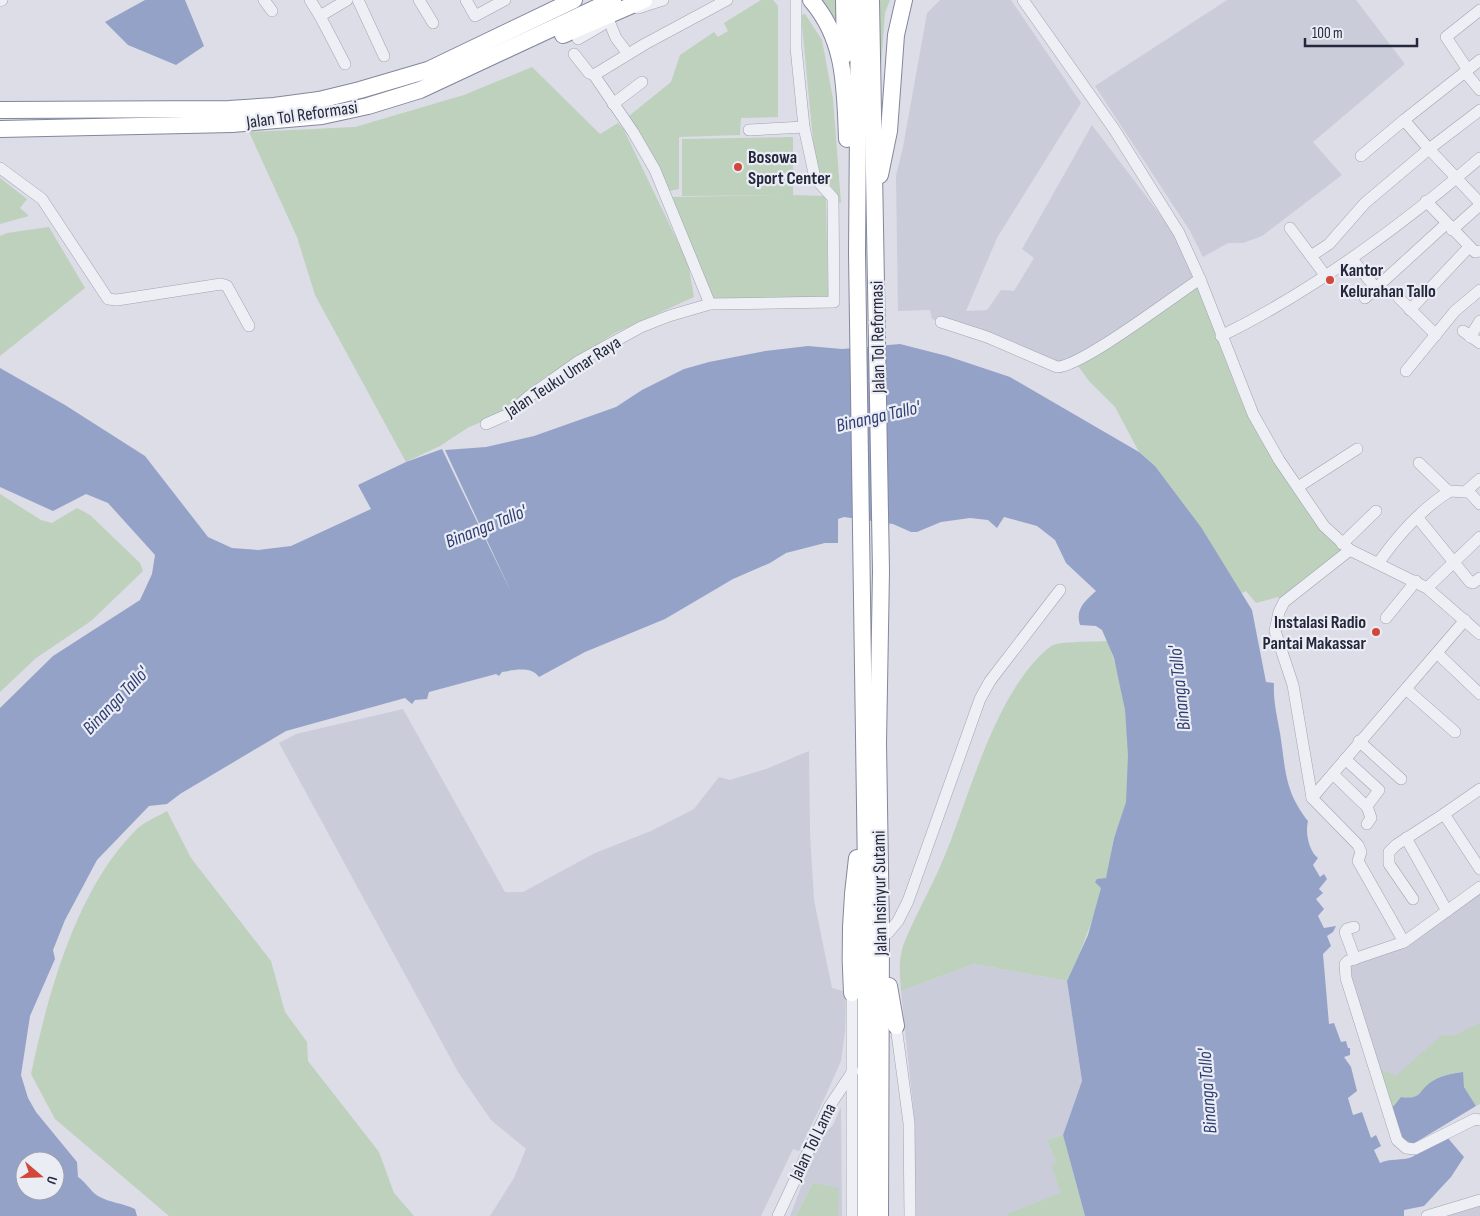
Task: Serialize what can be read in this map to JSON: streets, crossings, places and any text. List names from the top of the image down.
{
  "streets": {
    "highway": ["Jalan Tol Reformasi", "Jalan Insinyur Sutami"],
    "street": ["Jalan Teuku Umar Raya", "Jalan Tol Lama"]
  },
  "crossings": [
    ["Jalan Tol Reformasi", "Jalan Insinyur Sutami"]
  ],
  "water": ["Binanga Tallo'"],
  "places": ["Bosowa Sport Center", "Kantor Kelurahan Tallo", "Instalasi Radio Pantai Makassar"],
  "scale_bar": "100 m",
  "north": "right"
}
